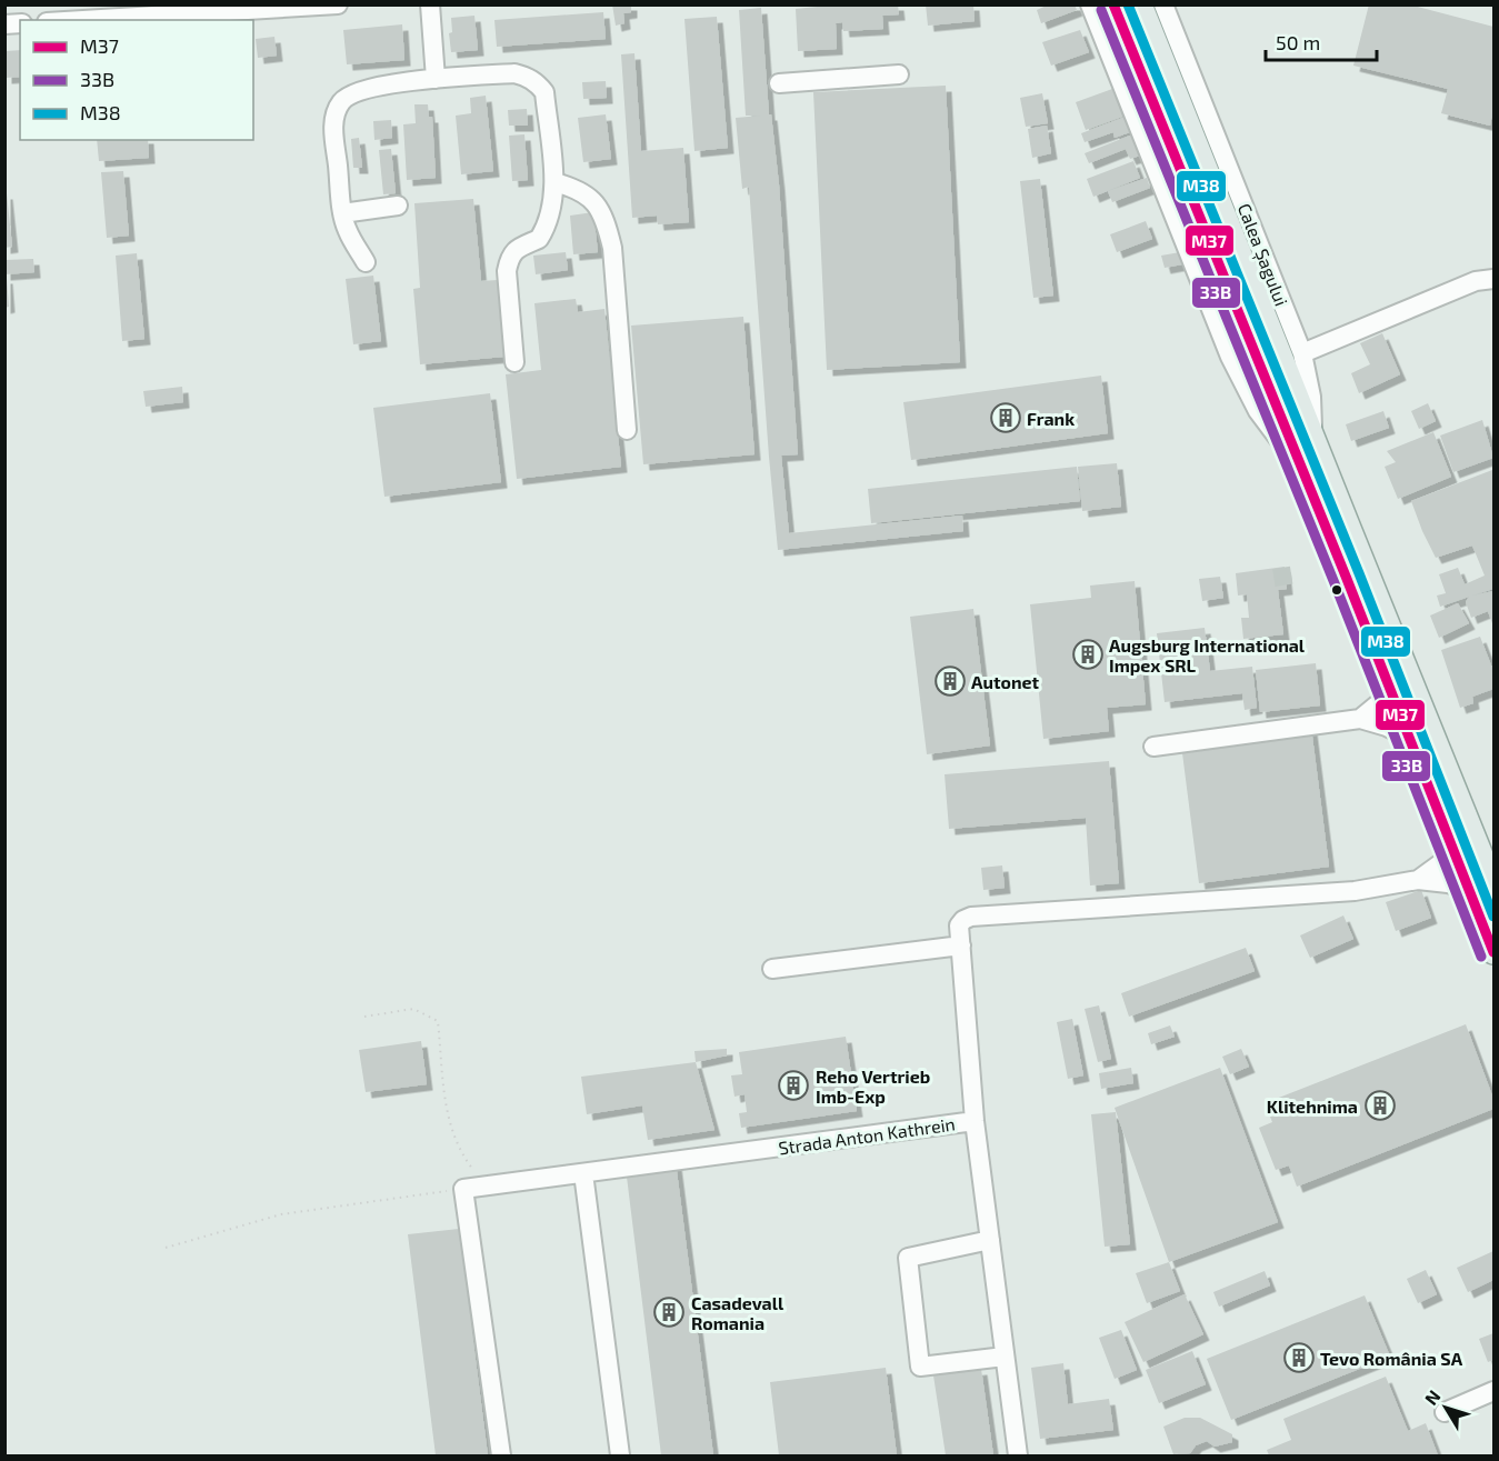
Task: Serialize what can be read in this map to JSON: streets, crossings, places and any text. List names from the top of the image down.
{
  "streets": {
    "main road": ["Calea Șagului"],
    "street": ["Strada Anton Kathrein"]
  },
  "places": {
    "building": [
      "Frank",
      "Augsburg International Impex SRL",
      "Autonet",
      "Reho Vertrieb Imb-Exp",
      "Klitehnima",
      "Casadevall Romania",
      "Tevo România SA"
    ]
  },
  "lines": ["transit line M37", "transit line M38", "transit line 33B"],
  "legend": ["M37", "33B", "M38"],
  "scale_bar": "50 m",
  "north": "top left"
}
